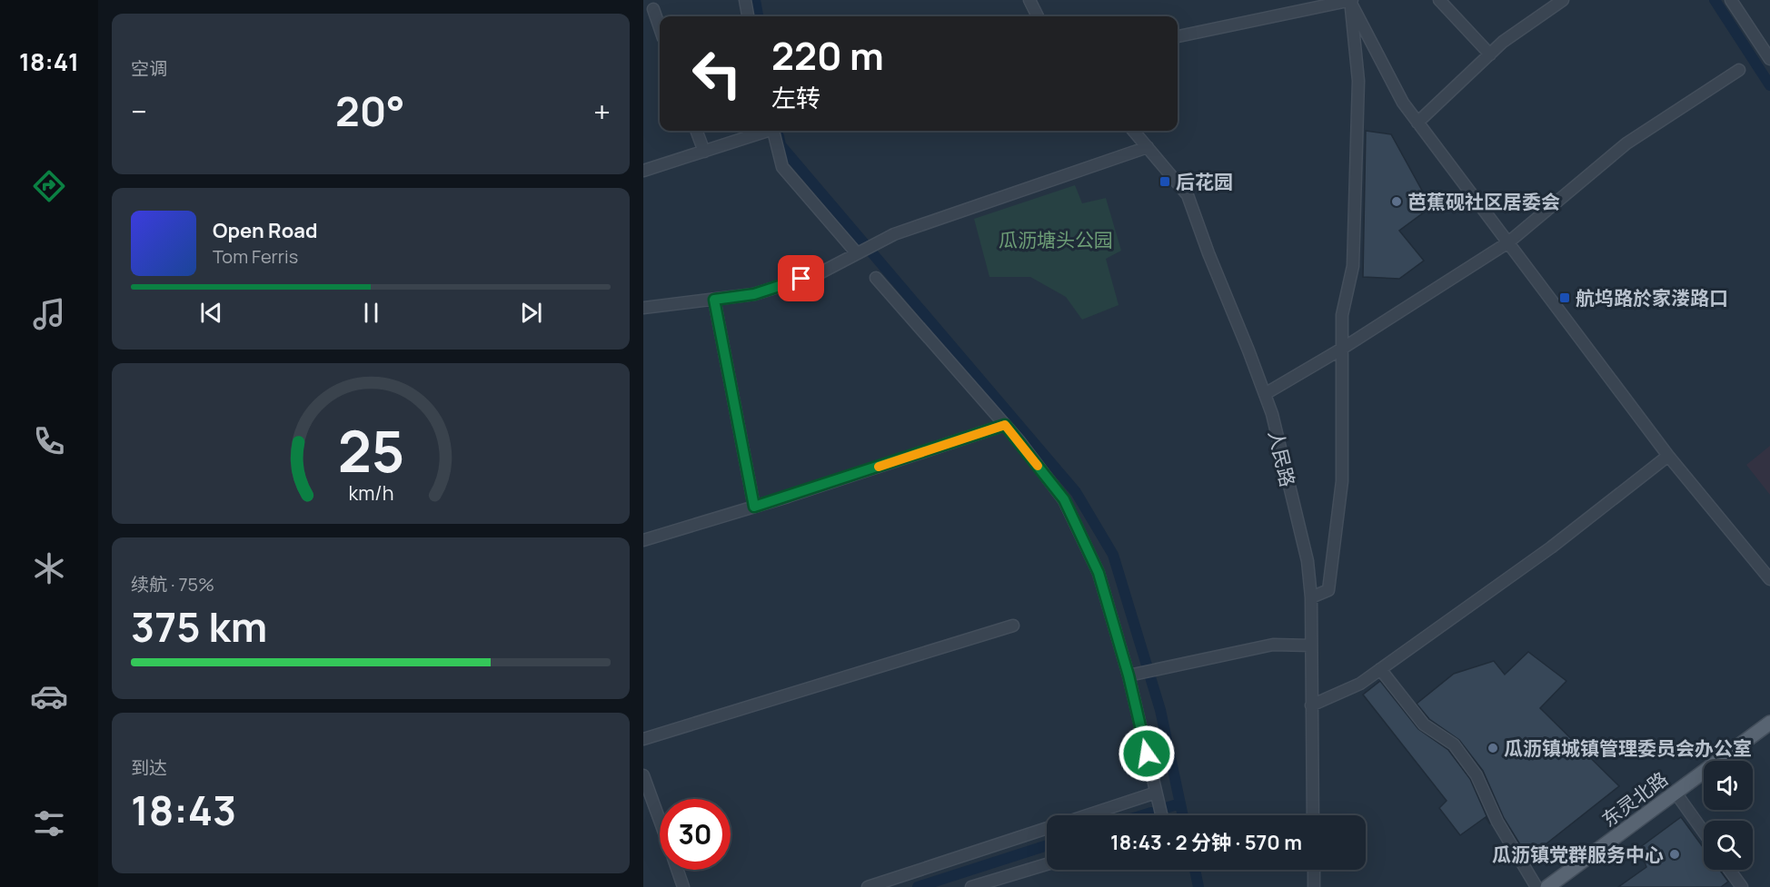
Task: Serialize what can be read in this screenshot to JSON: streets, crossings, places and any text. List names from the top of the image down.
{
  "streets": {
    "main road": ["东灵北路"],
    "street": ["人民路"]
  },
  "parks": ["瓜沥塘头公园"],
  "places": {
    "transit": ["后花园", "航坞路於家溇路口"],
    "other": ["芭蕉砚社区居委会", "瓜沥镇城镇管理委员会办公室", "瓜沥镇党群服务中心"]
  },
  "page": {
    "tabs": "18:41",
    "tile": [
      "空调",
      ["续航 · 75%", "375 km"],
      ["到达", "18:43"]
    ],
    "turn": ["220 m", "左转"],
    "heat": ["−", "20°", "+"],
    "song": ["Open Road", "Tom Ferris"],
    "limit": "30",
    "trip": "18:43 · 2 分钟 · 570 m",
    "gauge": ["25", "km/h"]
  }
}
